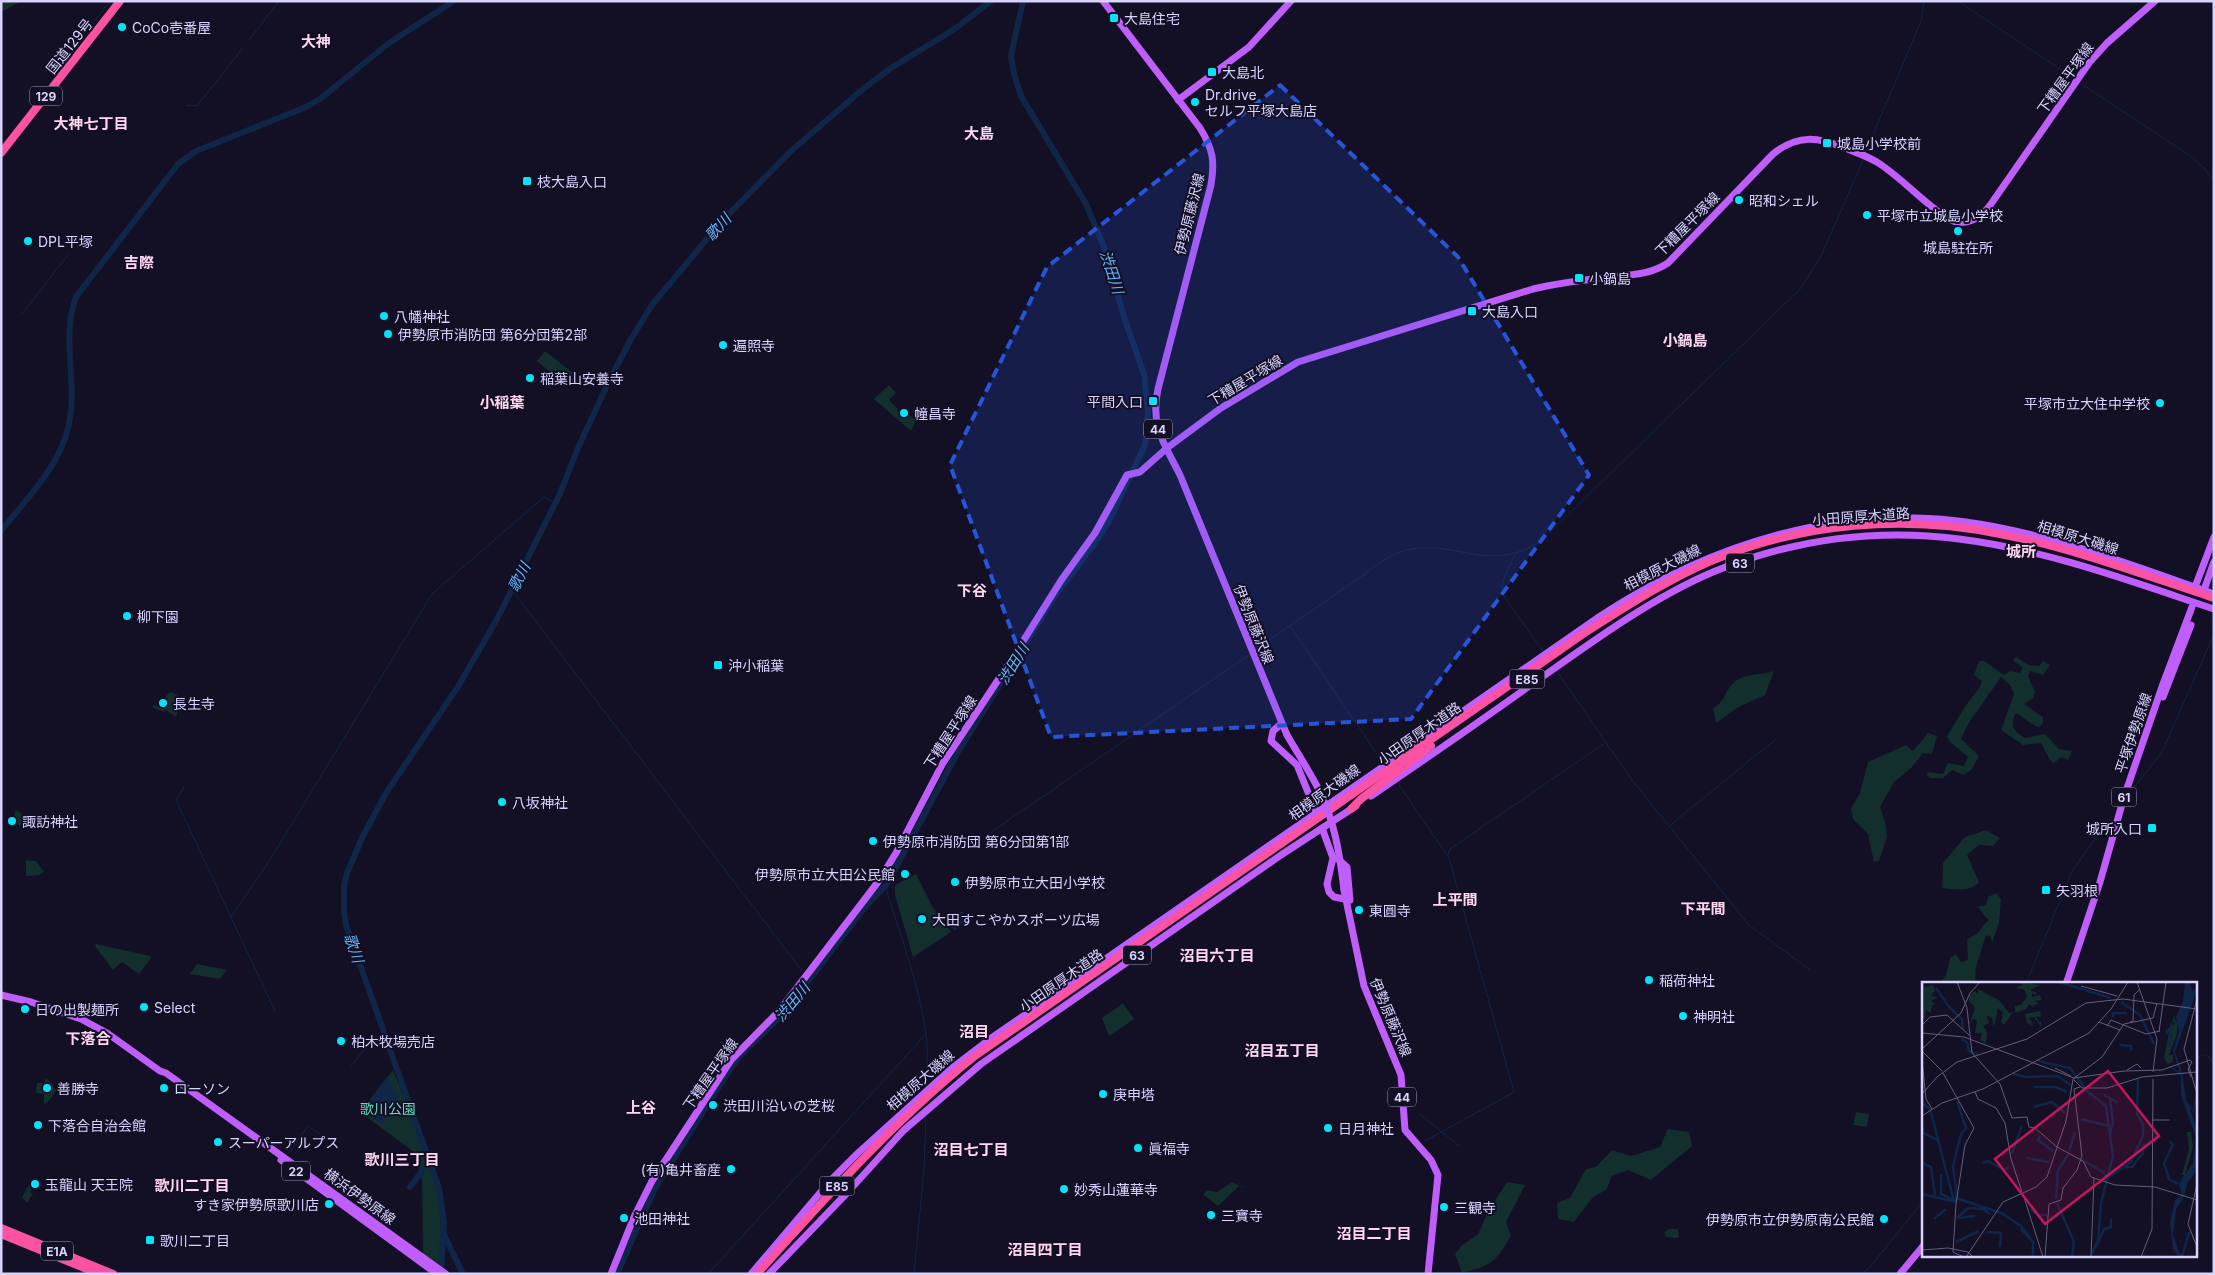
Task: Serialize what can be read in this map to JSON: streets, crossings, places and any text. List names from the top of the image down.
{
  "streets": {
    "highway": [
      "国道129号",
      "129",
      "小田原厚木道路",
      "E85",
      "E1A"
    ],
    "main road": [
      "下糟屋平塚線",
      "伊勢原藤沢線",
      "44",
      "相模原大磯線",
      "63",
      "平塚伊勢原線",
      "61",
      "22",
      "横浜伊勢原線"
    ]
  },
  "crossings": [
    ["下糟屋平塚線", "伊勢原藤沢線"],
    ["小田原厚木道路", "相模原大磯線"],
    ["小田原厚木道路", "E85"],
    ["相模原大磯線", "63"],
    ["相模原大磯線", "E85"],
    ["相模原大磯線", "平塚伊勢原線"]
  ],
  "districts": [
    "大神",
    "大神七丁目",
    "大島",
    "吉際",
    "小鍋島",
    "小稲葉",
    "城所",
    "下谷",
    "上平間",
    "下平間",
    "沼目六丁目",
    "沼目",
    "下落合",
    "沼目五丁目",
    "上谷",
    "沼目七丁目",
    "歌川三丁目",
    "歌川二丁目",
    "沼目二丁目",
    "沼目四丁目"
  ],
  "water": ["歌川", "渋田川"],
  "parks": ["歌川公園"],
  "places": {
    "transit": [
      "大島住宅",
      "大島北",
      "城島小学校前",
      "枝大島入口",
      "小鍋島",
      "大島入口",
      "平間入口",
      "沖小稲葉",
      "城所入口",
      "矢羽根",
      "歌川二丁目"
    ],
    "other": [
      "CoCo壱番屋",
      "Dr.drive セルフ平塚大島店",
      "昭和シェル",
      "平塚市立城島小学校",
      "城島駐在所",
      "DPL平塚",
      "八幡神社",
      "伊勢原市消防団 第6分団第2部",
      "遍照寺",
      "稲葉山安養寺",
      "平塚市立大住中学校",
      "幢昌寺",
      "柳下園",
      "長生寺",
      "八坂神社",
      "諏訪神社",
      "伊勢原市消防団 第6分団第1部",
      "伊勢原市立大田公民館",
      "伊勢原市立大田小学校",
      "東圓寺",
      "大田すこやかスポーツ広場",
      "稲荷神社",
      "Select",
      "日の出製麺所",
      "神明社",
      "柏木牧場売店",
      "善勝寺",
      "ローソン",
      "庚申塔",
      "渋田川沿いの芝桜",
      "下落合自治会館",
      "日月神社",
      "スーパーアルプス",
      "眞福寺",
      "(有)亀井畜産",
      "玉龍山 天王院",
      "妙秀山蓮華寺",
      "すき家伊勢原歌川店",
      "三観寺",
      "三寶寺",
      "池田神社",
      "伊勢原市立伊勢原南公民館"
    ]
  }
}
